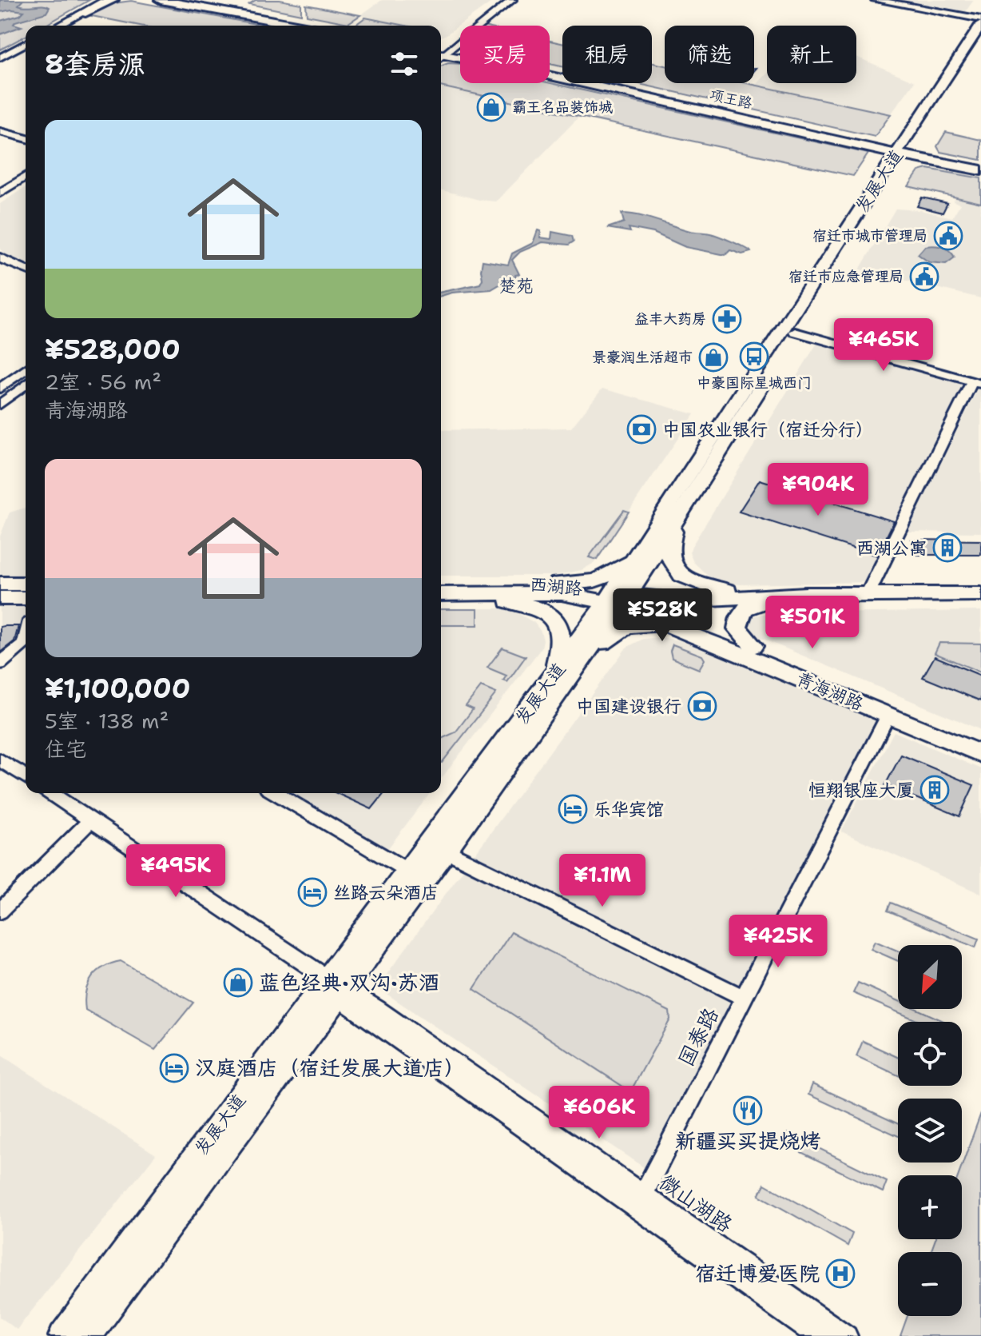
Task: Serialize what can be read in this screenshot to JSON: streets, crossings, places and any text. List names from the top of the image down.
{
  "streets": {
    "main road": [
      "项王路",
      "发展大道",
      "西湖路",
      "青海湖路"
    ],
    "street": ["国泰路", "微山湖路"]
  },
  "crossings": [
    ["项王路", "发展大道"],
    ["发展大道", "西湖路"],
    ["发展大道", "青海湖路"],
    ["发展大道", "微山湖路"],
    ["西湖路", "青海湖路"],
    ["青海湖路", "国泰路"],
    ["国泰路", "微山湖路"]
  ],
  "districts": ["楚苑"],
  "places": {
    "shop": ["霸王名品装饰城", "景豪润生活超市", "蓝色经典·双沟·苏酒"],
    "public building": ["宿迁市城市管理局", "宿迁市应急管理局"],
    "pharmacy": ["益丰大药房"],
    "bus stop": ["中豪国际星城西门"],
    "bank": ["中国农业银行（宿迁分行）", "中国建设银行"],
    "building": ["西湖公寓", "恒翔银座大厦"],
    "hotel": ["乐华宾馆", "丝路云朵酒店", "汉庭酒店（宿迁发展大道店）"],
    "restaurant": ["新疆买买提烧烤"],
    "hospital": ["宿迁博爱医院"]
  },
  "north": "bottom left",
  "page": {
    "chip": [
      "买房",
      "租房",
      "筛选",
      "新上"
    ],
    "heading": "8套房源",
    "list": [
      {
        "name": "¥528,000",
        "note": "2室 · 56 m² · 青海湖路"
      },
      {
        "name": "¥1,100,000",
        "note": "5室 · 138 m² · 住宅"
      }
    ],
    "price": [
      "¥465K",
      "¥904K",
      "¥528K",
      "¥501K",
      "¥495K",
      "¥1.1M",
      "¥425K",
      "¥606K"
    ],
    "map_buttons": ["+", "−"]
  }
}
